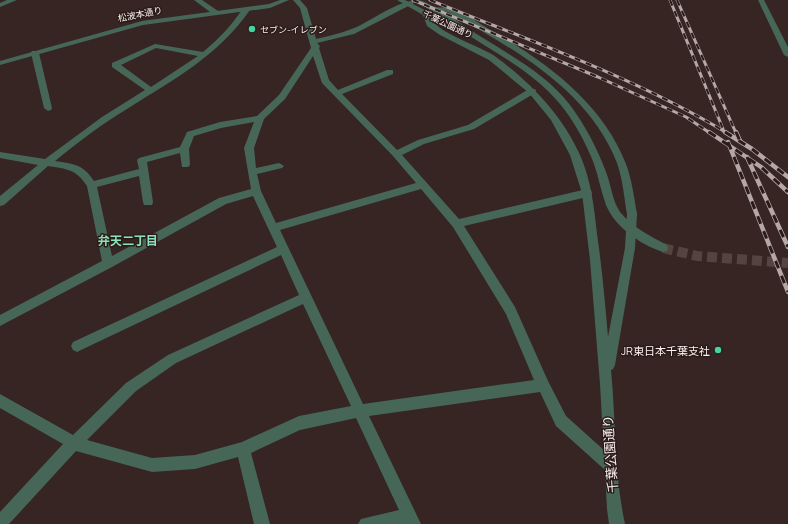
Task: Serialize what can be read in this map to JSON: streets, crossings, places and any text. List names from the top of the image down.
{
  "streets": {
    "street": ["松波本通り", "千葉公園通り"]
  },
  "districts": ["弁天二丁目"],
  "places": ["セブン-イレブン", "JR東日本千葉支社"]
}
